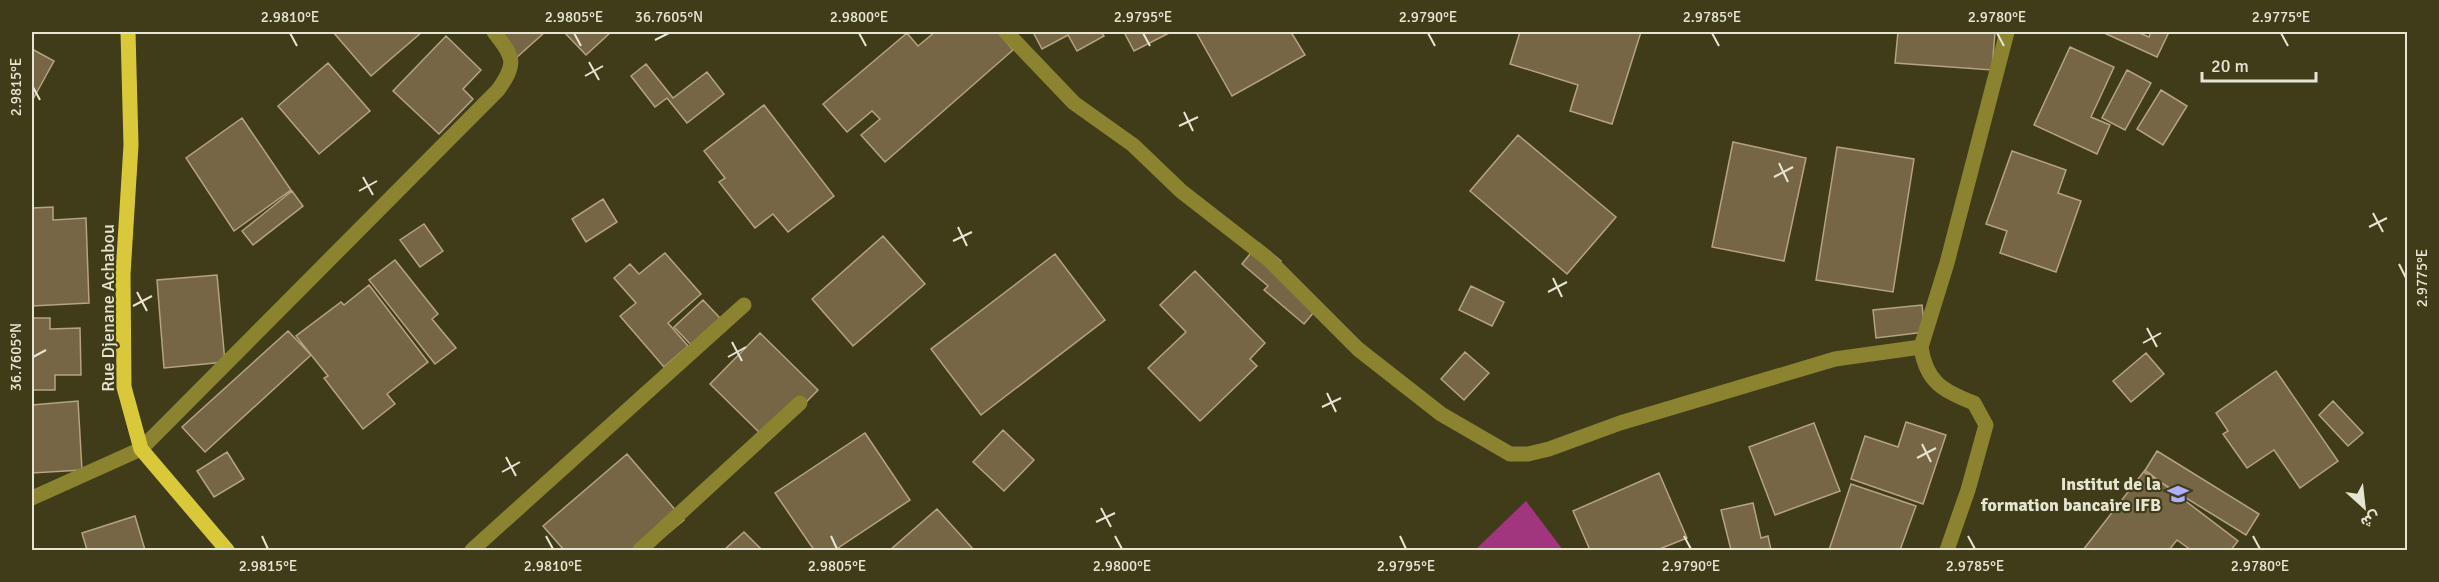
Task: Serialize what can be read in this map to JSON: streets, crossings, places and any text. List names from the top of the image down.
{
  "streets": {
    "main road": ["Rue Djenane Achabou"]
  },
  "places": {
    "school or university": ["Institut de la formation bancaire IFB"]
  },
  "scale_bar": "20 m",
  "north": "bottom right",
  "coordinates": [
    "2.9810°E",
    "2.9805°E",
    "36.7605°N",
    "2.9800°E",
    "2.9795°E",
    "2.9790°E",
    "2.9785°E",
    "2.9780°E",
    "2.9775°E",
    "2.9815°E"
  ]
}
